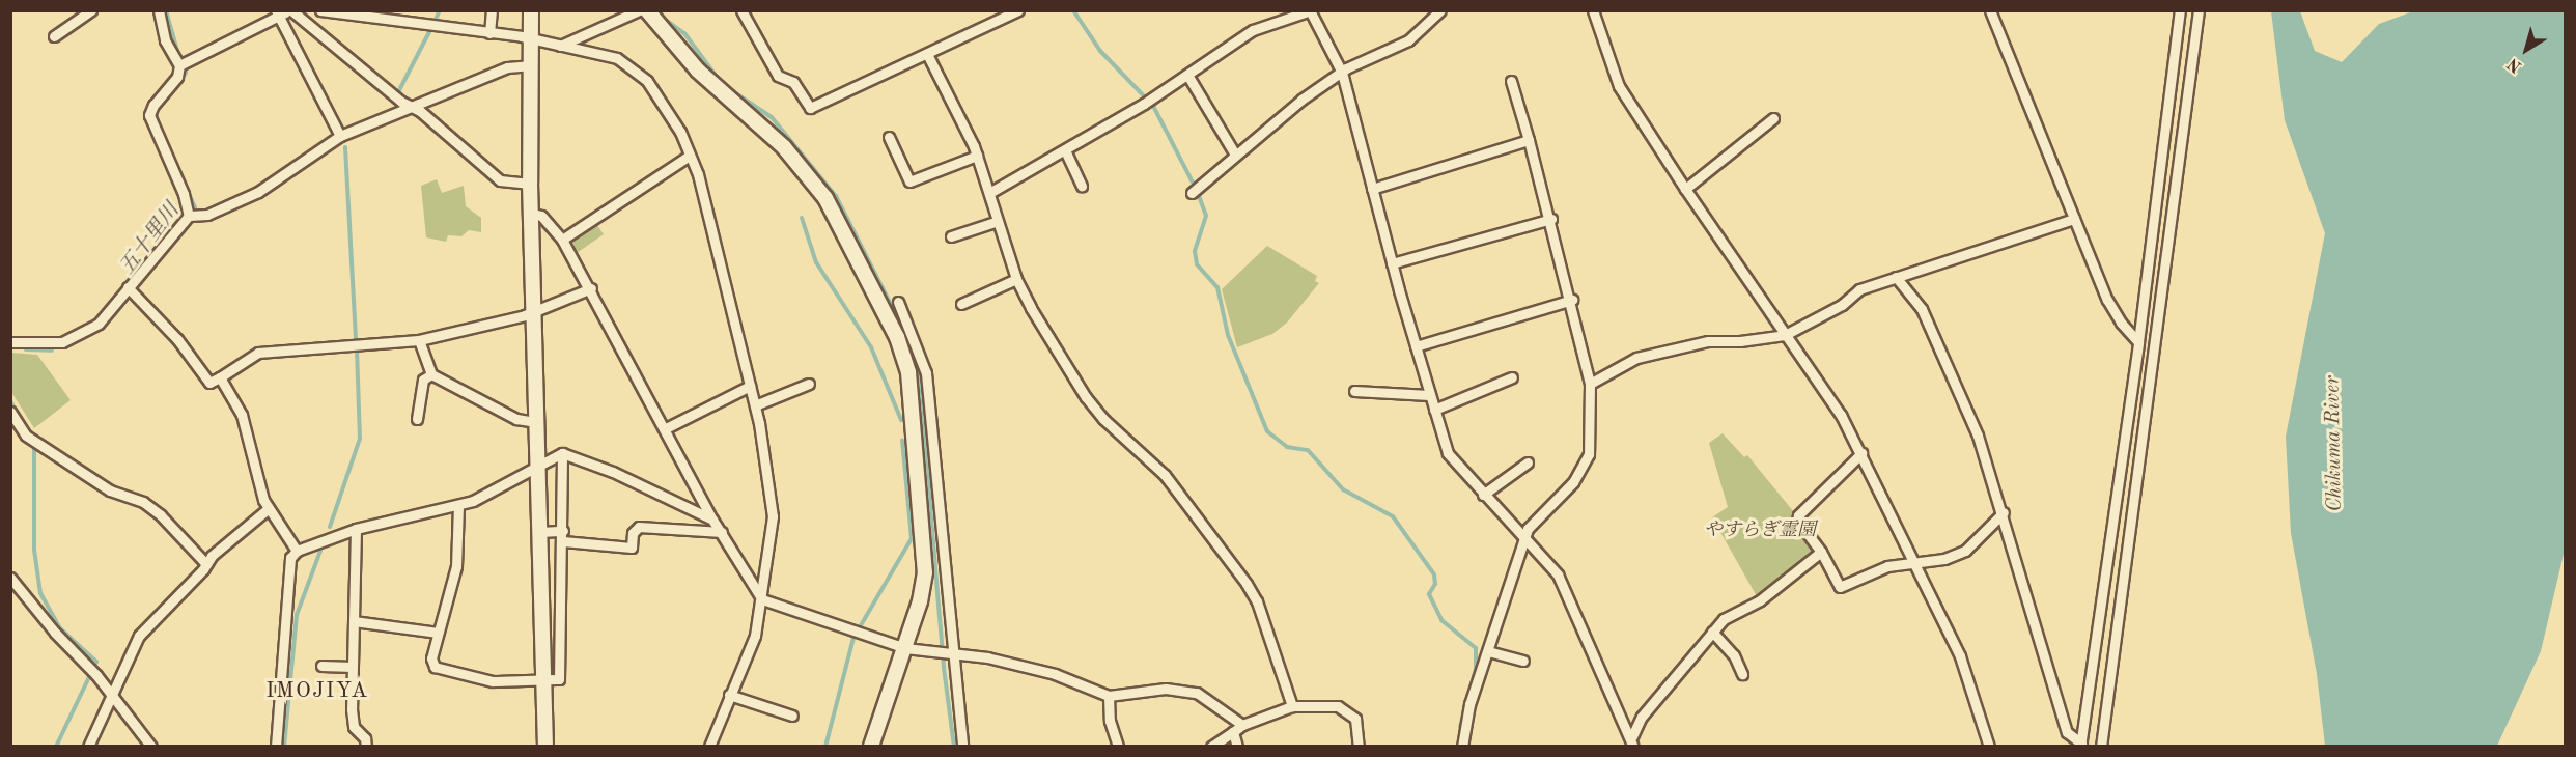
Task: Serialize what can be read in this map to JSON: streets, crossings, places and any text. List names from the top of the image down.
{
  "districts": ["IMOJIYA"],
  "water": ["五十里川", "Chikuma River"],
  "parks": ["やすらぎ霊園"],
  "north": "bottom left"
}
